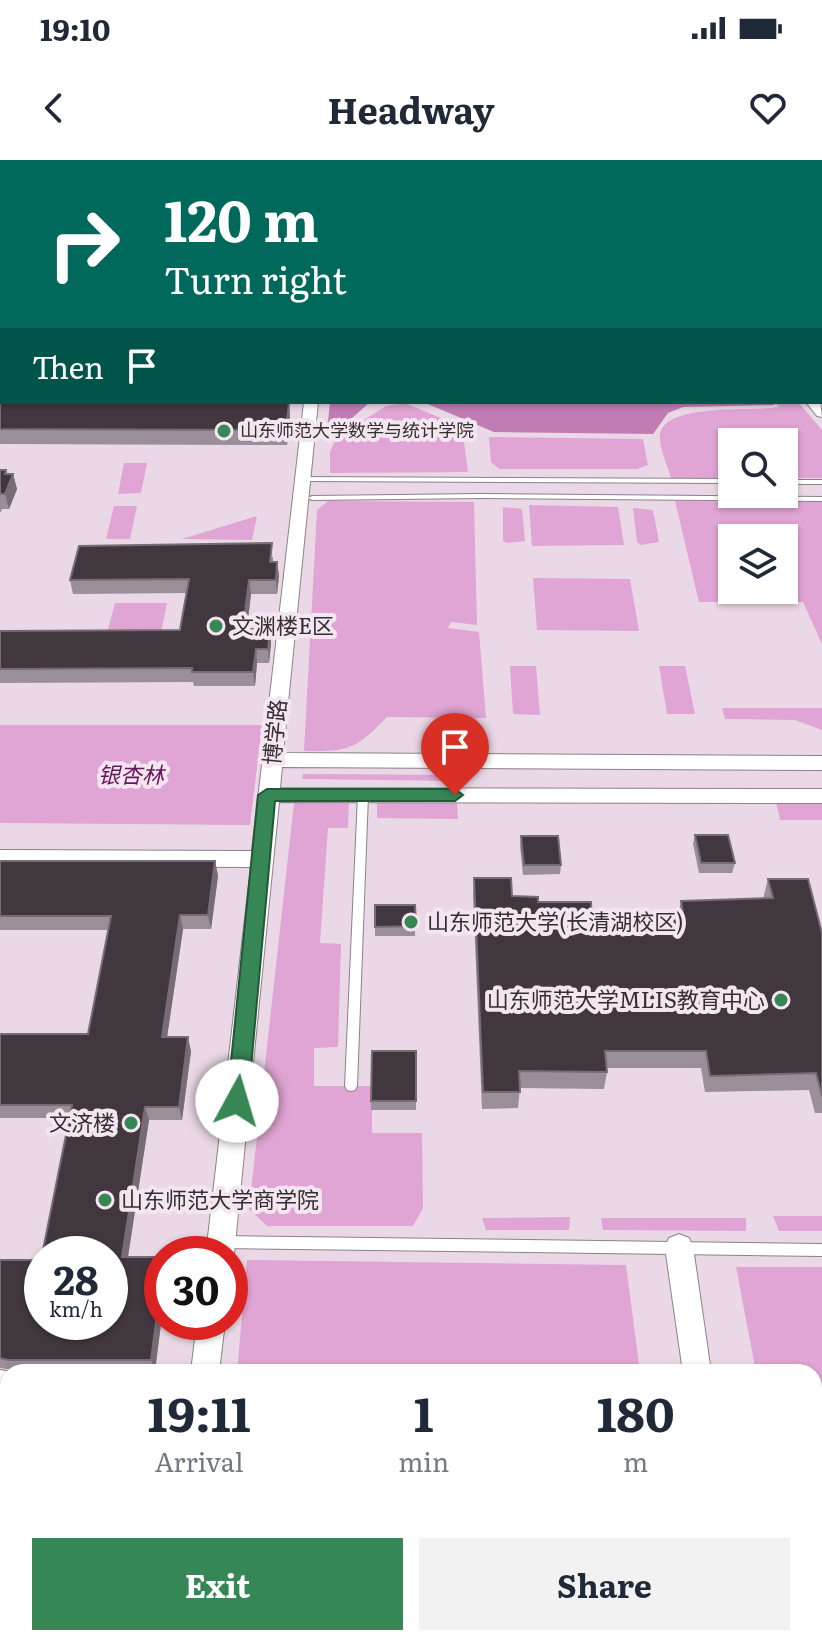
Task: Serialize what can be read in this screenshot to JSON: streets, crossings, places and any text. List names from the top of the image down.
{
  "streets": {
    "street": ["博学路"]
  },
  "parks": ["银杏林"],
  "places": [
    "山东师范大学数学与统计学院",
    "文渊楼E区",
    "山东师范大学(长清湖校区)",
    "山东师范大学MLIS教育中心",
    "文济楼",
    "山东师范大学商学院"
  ],
  "page": {
    "status": "19:10",
    "header": "Headway",
    "turn": ["120 m", "Turn right"],
    "then": "Then",
    "speed": "28 km/h",
    "limit": "30",
    "eta": [
      "19:11",
      "Arrival",
      "1",
      "min",
      "180",
      "m"
    ],
    "buttons": ["Exit", "Share"]
  }
}
